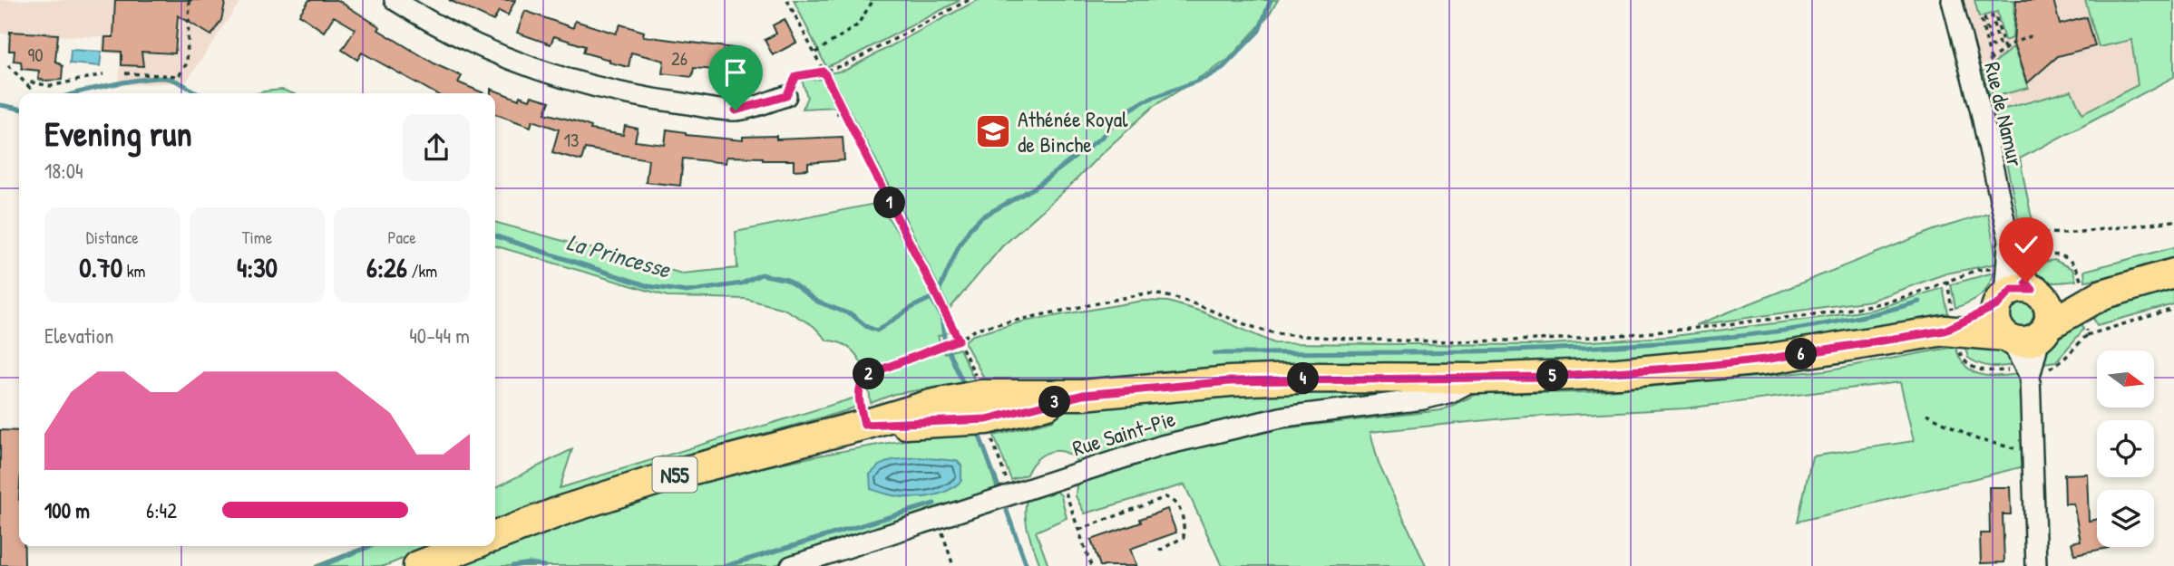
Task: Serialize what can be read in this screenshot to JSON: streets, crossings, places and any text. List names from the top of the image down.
{
  "streets": {
    "main road": ["N55"],
    "street": ["Rue de Namur", "Rue Saint-Pie"]
  },
  "crossings": [
    ["Rue de Namur", "N55"],
    ["Rue Saint-Pie", "N55"]
  ],
  "water": ["La Princesse"],
  "places": {
    "school or university": ["Athénée Royal de Binche"]
  },
  "house_numbers": ["90", "26", "13"],
  "north": "right",
  "page": {
    "heading": ["Evening run", "18:04"],
    "pins": [
      "1",
      "6",
      "2",
      "5",
      "4",
      "3"
    ],
    "stats": [
      ["Distance", "0.70 km"],
      ["Time", "4:30"],
      ["Pace", "6:26 /km"]
    ],
    "chart": ["Elevation", "40–44 m"],
    "list": [
      {
        "name": "100 m",
        "note": "6:42"
      }
    ]
  }
}
